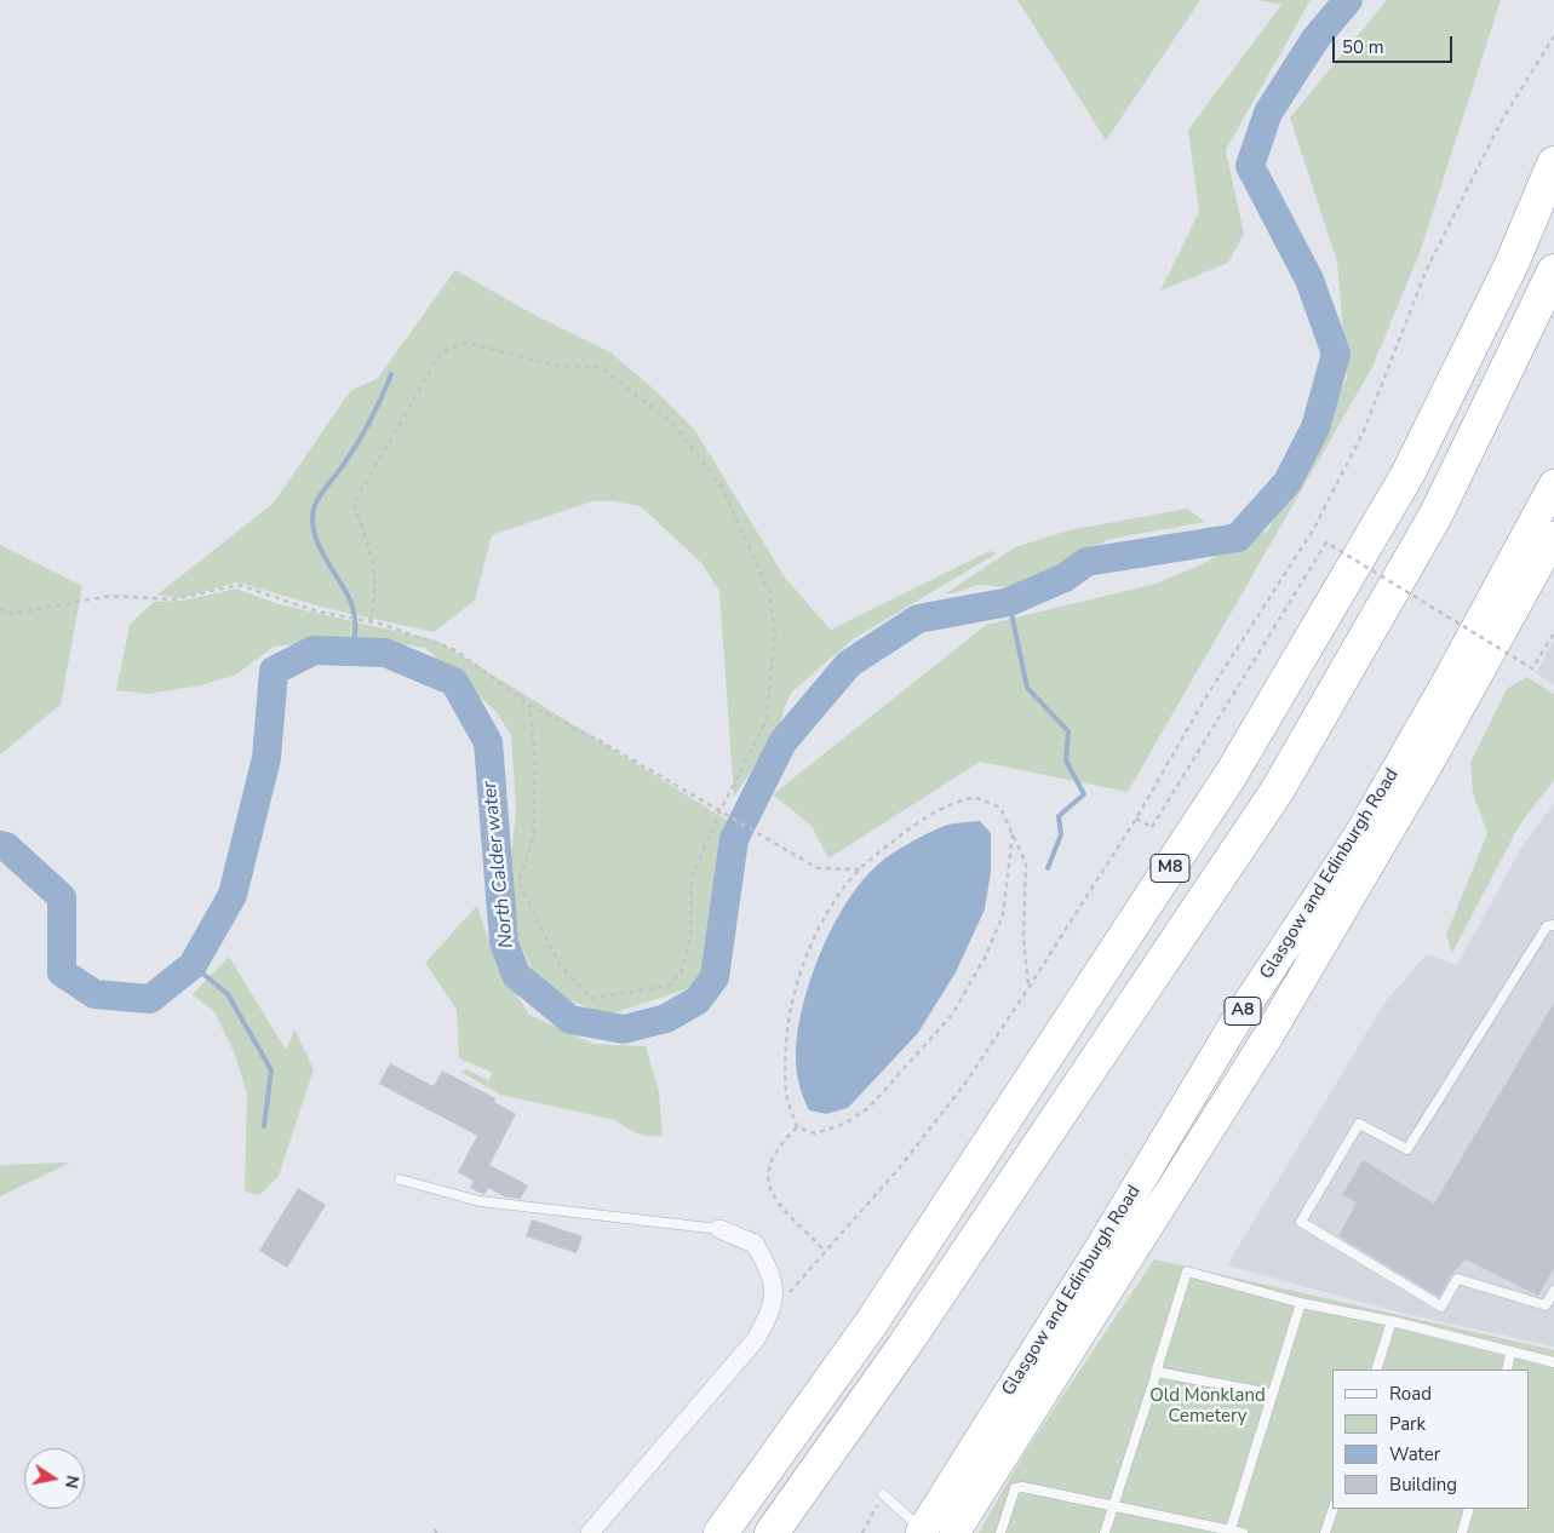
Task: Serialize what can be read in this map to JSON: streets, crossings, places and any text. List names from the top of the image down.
{
  "streets": {
    "highway": ["M8", "Glasgow and Edinburgh Road", "A8"]
  },
  "water": ["North Calder water"],
  "parks": ["Old Monkland Cemetery"],
  "legend": [
    "Road",
    "Park",
    "Water",
    "Building"
  ],
  "scale_bar": "50 m",
  "north": "right"
}
